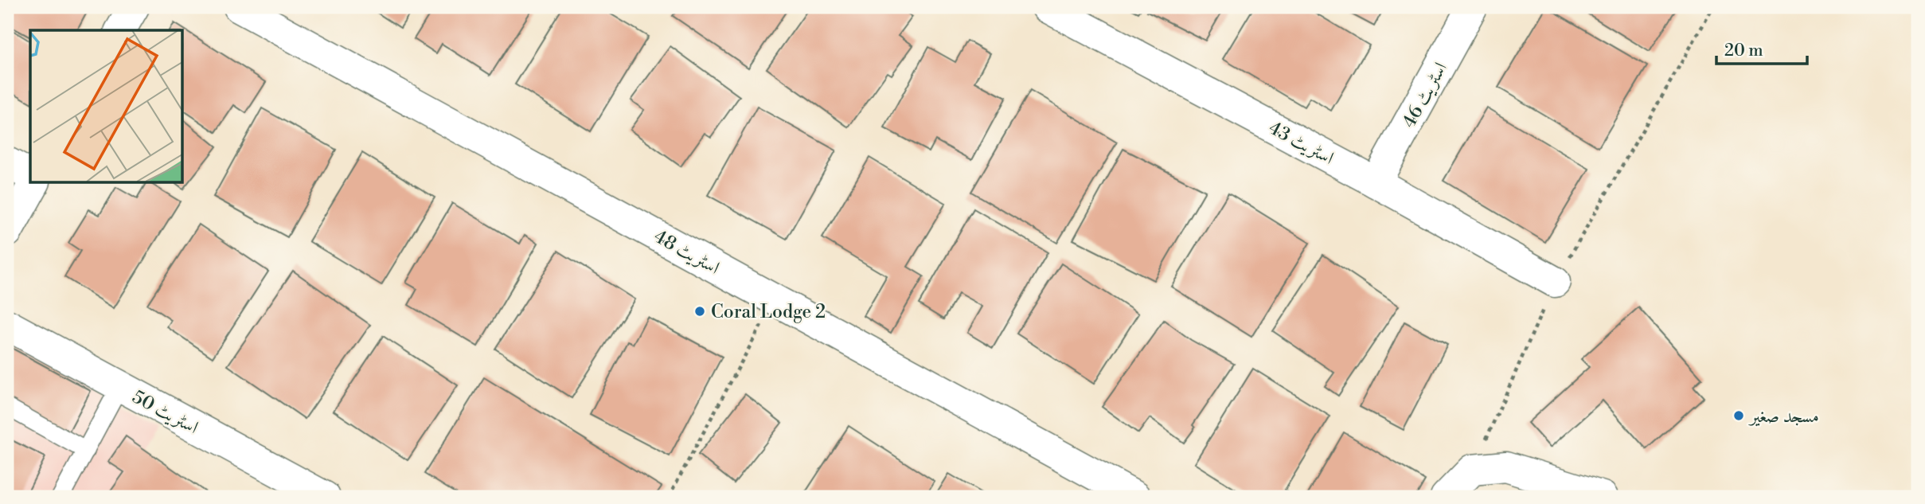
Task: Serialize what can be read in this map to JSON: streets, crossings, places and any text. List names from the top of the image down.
{
  "streets": {
    "street": [
      "اسٹریٹ 46",
      "اسٹریٹ 43",
      "اسٹریٹ 48",
      "اسٹریٹ 50"
    ]
  },
  "crossings": [
    ["اسٹریٹ 46", "اسٹریٹ 43"]
  ],
  "places": ["Coral Lodge 2", "مسجد صغیر"],
  "scale_bar": "20 m"
}
